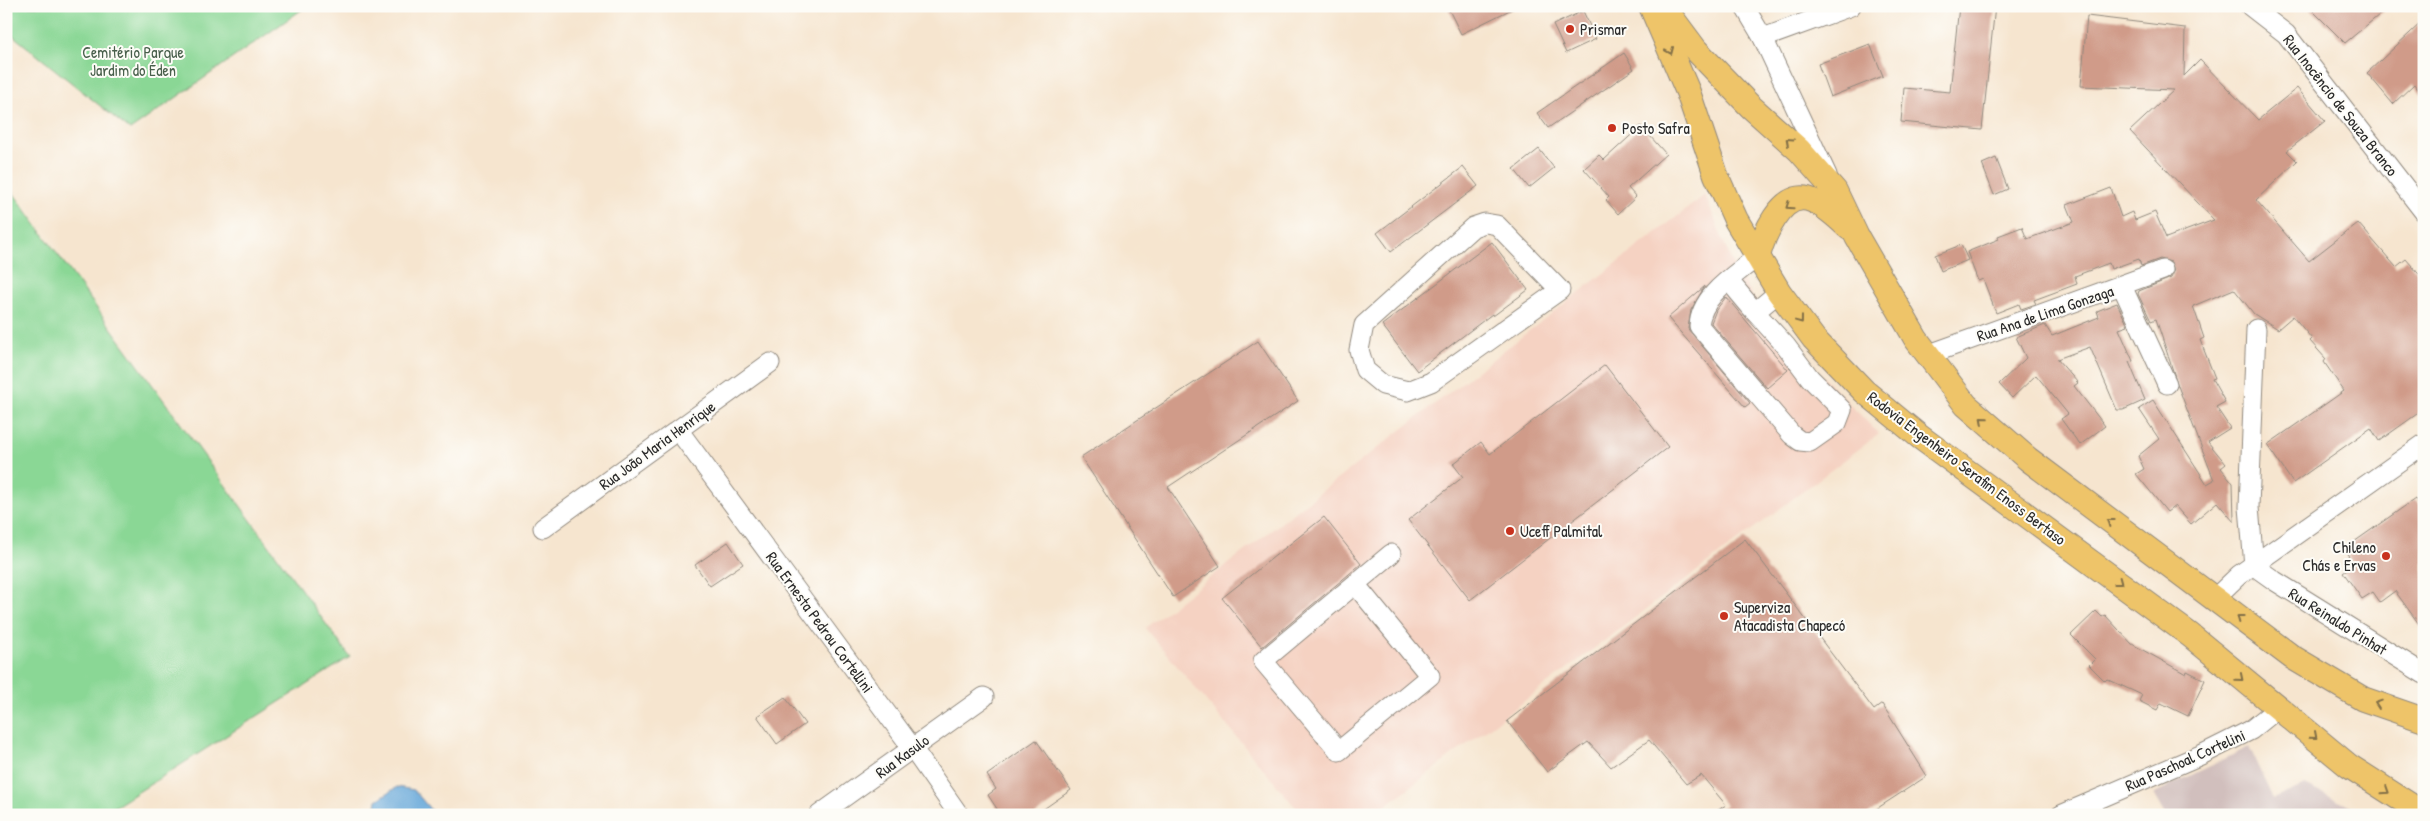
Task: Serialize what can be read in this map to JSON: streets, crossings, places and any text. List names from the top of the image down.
{
  "streets": {
    "main road": ["Rodovia Engenheiro Serafim Enoss Bertaso"],
    "street": [
      "Rua Inocêncio de Souza Branco",
      "Rua Ana de Lima Gonzaga",
      "Rua João Maria Henrique",
      "Rua Reinaldo Pinhat",
      "Rua Ernesta Pedrou Cortellini",
      "Rua Kasulo",
      "Rua Paschoal Cortelini"
    ]
  },
  "crossings": [
    ["Rua João Maria Henrique", "Rua Ernesta Pedrou Cortellini"],
    ["Rodovia Engenheiro Serafim Enoss Bertaso", "Rua Paschoal Cortelini"],
    ["Rua Ernesta Pedrou Cortellini", "Rua Kasulo"]
  ],
  "parks": ["Cemitério Parque Jardim do Éden"],
  "places": [
    "Prismar",
    "Posto Safra",
    "Uceff Palmital",
    "Chileno Chás e Ervas",
    "Superviza Atacadista Chapecó"
  ]
}
